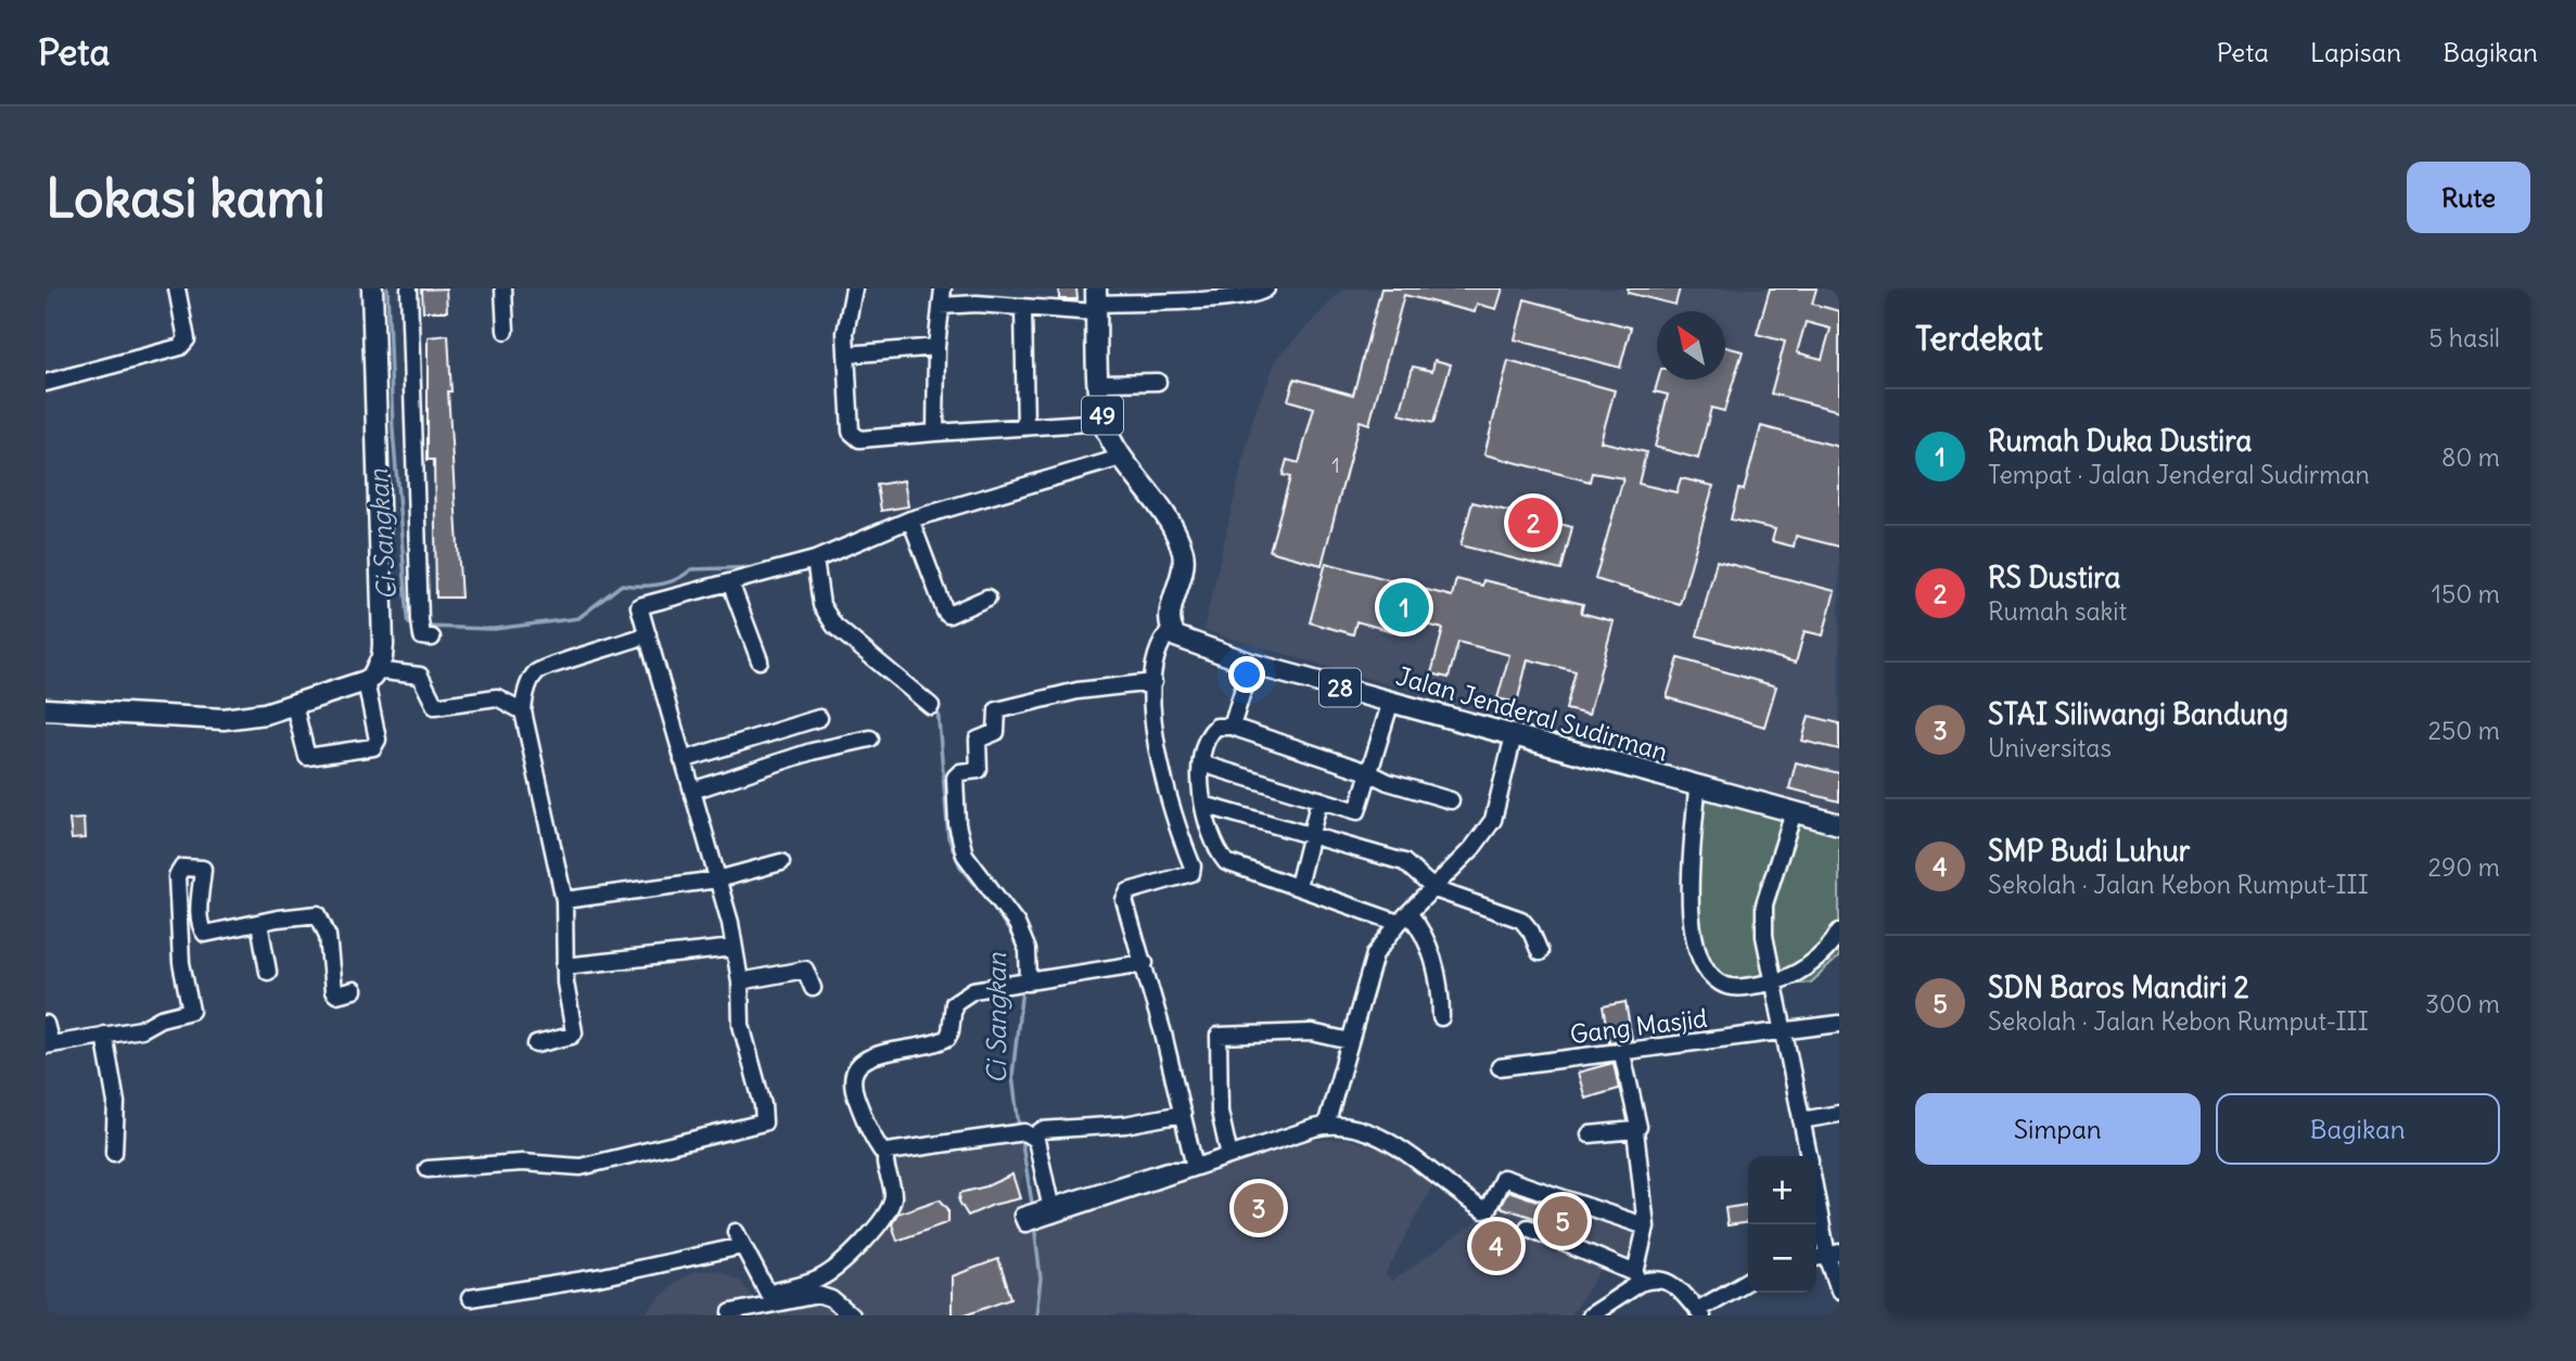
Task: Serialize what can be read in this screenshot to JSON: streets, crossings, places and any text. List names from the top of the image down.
{
  "streets": {
    "main road": ["49", "28", "Jalan Jenderal Sudirman"],
    "street": ["Gang Masjid"]
  },
  "crossings": [
    ["49", "Jalan Jenderal Sudirman"]
  ],
  "water": ["Ci Sangkan"],
  "house_numbers": ["1"],
  "north": "top left",
  "page": {
    "header": "Peta",
    "nav": ["Peta", "Lapisan", "Bagikan"],
    "buttons": [
      "Rute",
      ["Simpan", "Bagikan"]
    ],
    "title": "Lokasi kami",
    "heading": ["Terdekat", "5 hasil"],
    "list": [
      {
        "mark": "1",
        "name": "Rumah Duka Dustira",
        "note": "Tempat · Jalan Jenderal Sudirman",
        "value": "80 m"
      },
      {
        "mark": "2",
        "name": "RS Dustira",
        "note": "Rumah sakit",
        "value": "150 m"
      },
      {
        "mark": "3",
        "name": "STAI Siliwangi Bandung",
        "note": "Universitas",
        "value": "250 m"
      },
      {
        "mark": "4",
        "name": "SMP Budi Luhur",
        "note": "Sekolah · Jalan Kebon Rumput-III",
        "value": "290 m"
      },
      {
        "mark": "5",
        "name": "SDN Baros Mandiri 2",
        "note": "Sekolah · Jalan Kebon Rumput-III",
        "value": "300 m"
      }
    ],
    "pins": [
      "2",
      "1",
      "3",
      "5",
      "4"
    ],
    "map_buttons": ["+", "−"]
  }
}
